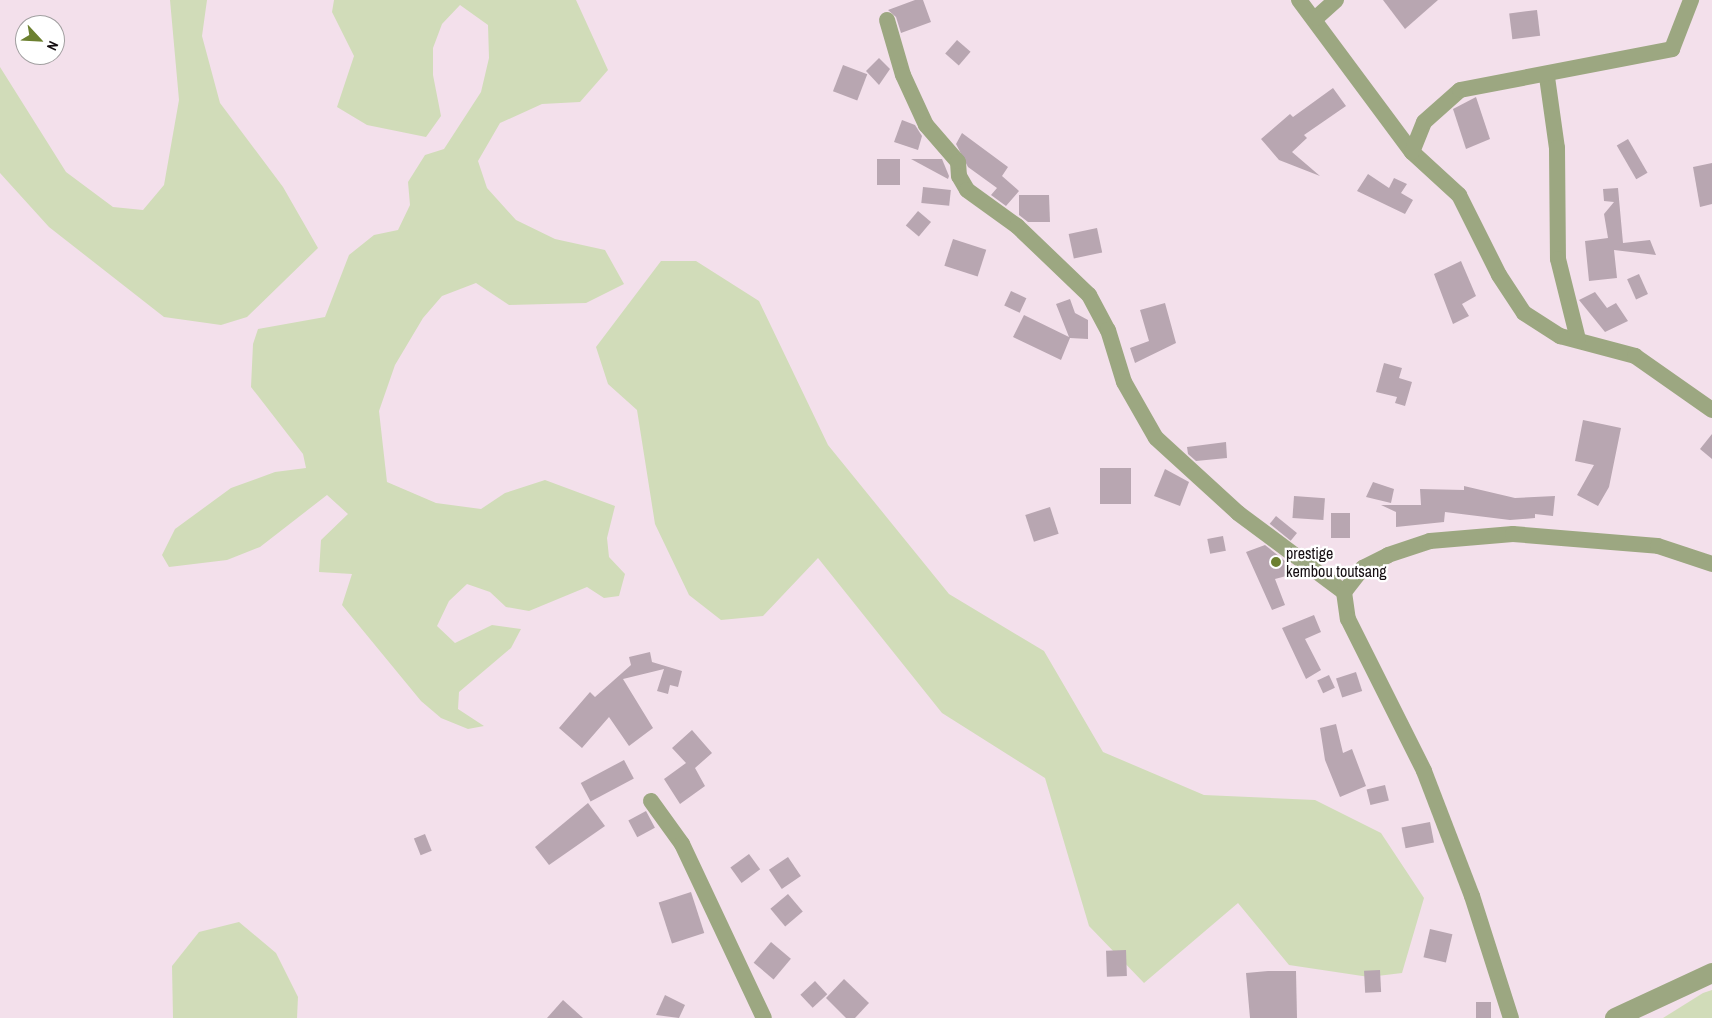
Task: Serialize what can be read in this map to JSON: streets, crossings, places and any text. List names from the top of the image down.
{
  "places": ["prestige kembou toutsang"],
  "north": "bottom right"
}
